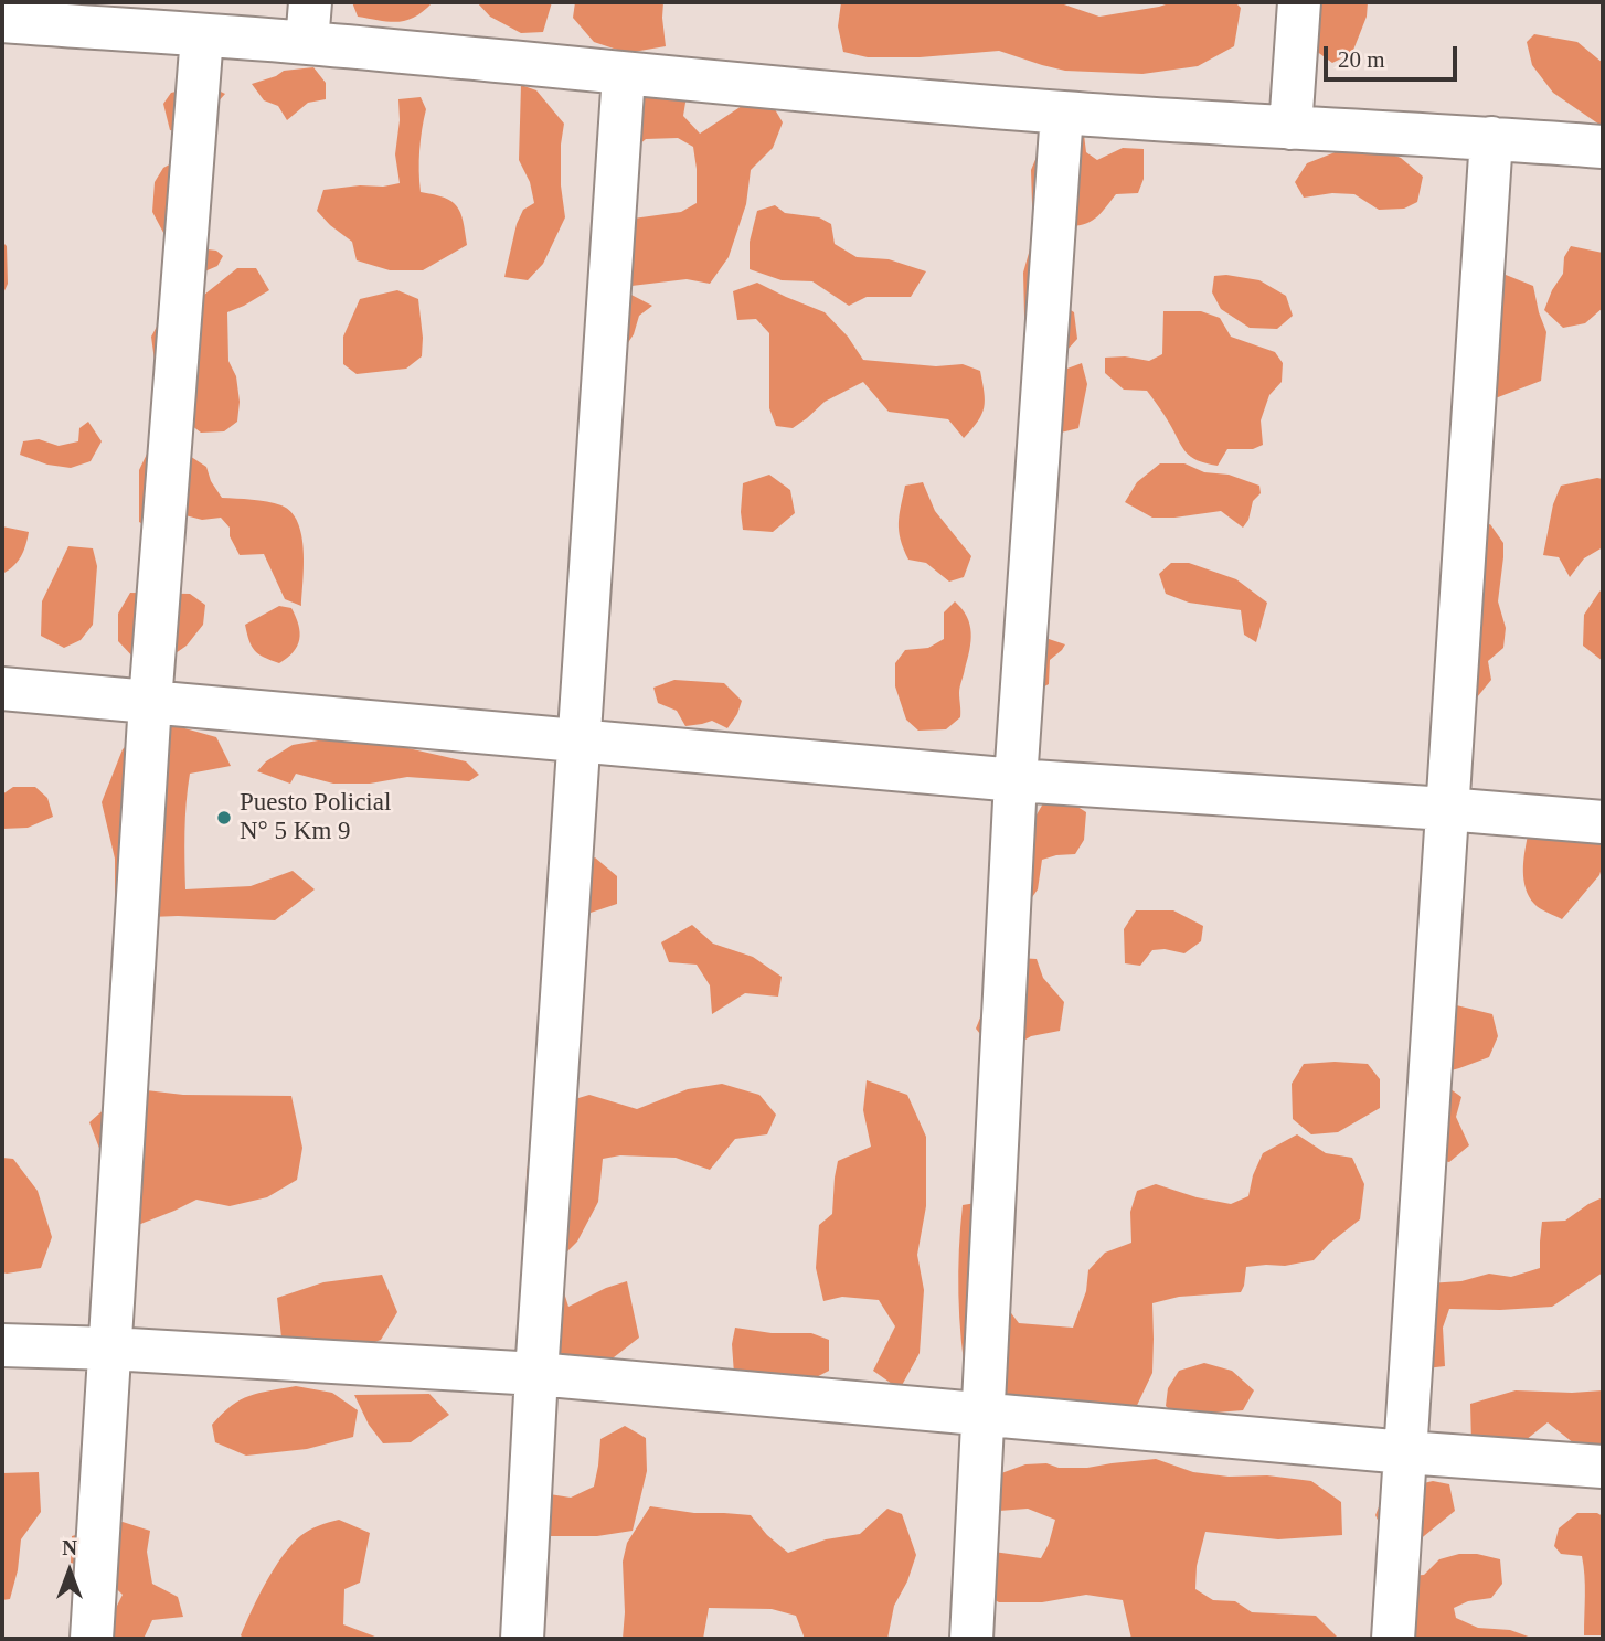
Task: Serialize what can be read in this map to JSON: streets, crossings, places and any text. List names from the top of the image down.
{
  "places": ["Puesto Policial N° 5 Km 9"],
  "scale_bar": "20 m",
  "north": "top"
}
